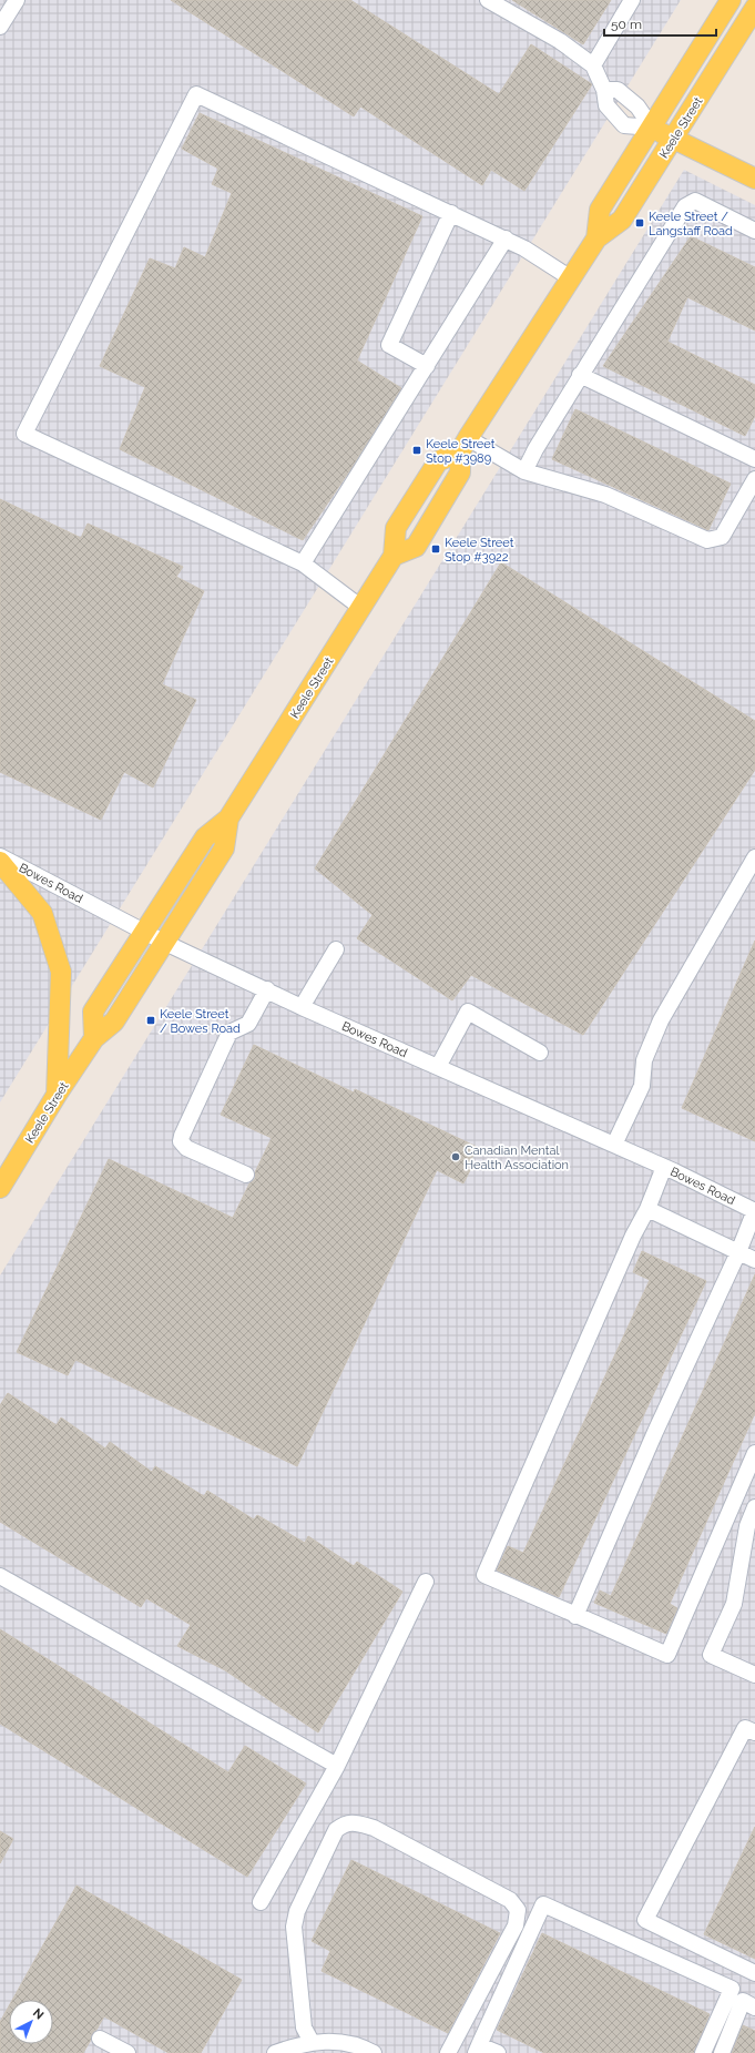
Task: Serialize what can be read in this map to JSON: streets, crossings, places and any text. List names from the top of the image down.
{
  "streets": {
    "main road": ["Keele Street"],
    "street": ["Bowes Road"]
  },
  "crossings": [
    ["Keele Street", "Bowes Road"]
  ],
  "places": {
    "transit": [
      "Keele Street / Langstaff Road",
      "Keele Street Stop #3989",
      "Keele Street Stop #3922",
      "Keele Street / Bowes Road"
    ],
    "other": ["Canadian Mental Health Association"]
  },
  "scale_bar": "50 m",
  "north": "top right"
}
